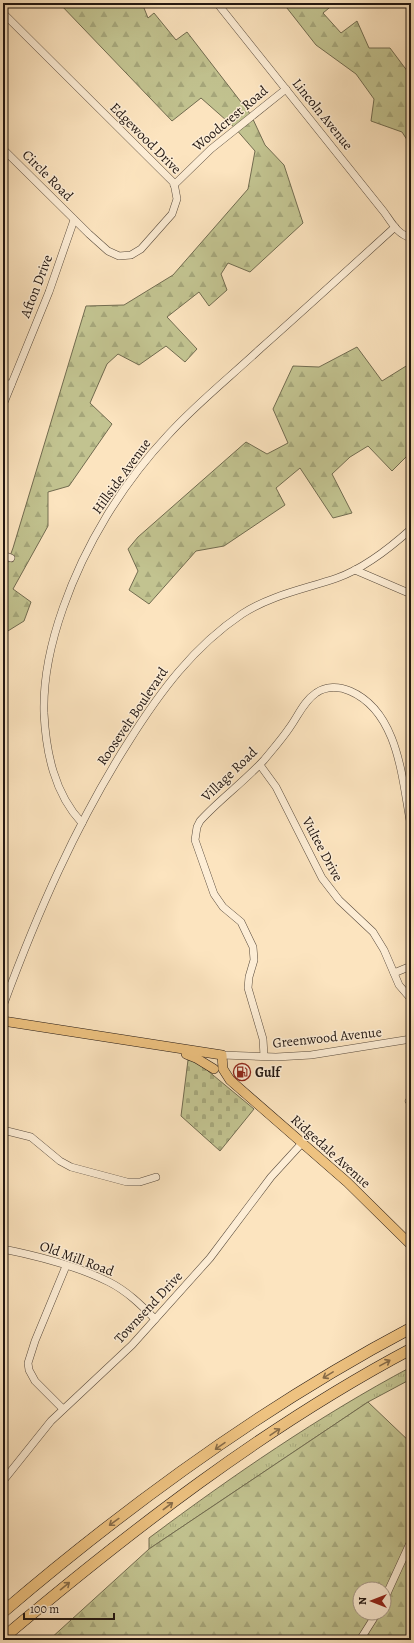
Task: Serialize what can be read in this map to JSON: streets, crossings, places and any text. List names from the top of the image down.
{
  "streets": {
    "main road": ["Ridgedale Avenue"],
    "street": [
      "Lincoln Avenue",
      "Woodcrest Road",
      "Edgewood Drive",
      "Circle Road",
      "Afton Drive",
      "Hillside Avenue",
      "Roosevelt Boulevard",
      "Village Road",
      "Vultee Drive",
      "Greenwood Avenue",
      "Old Mill Road",
      "Townsend Drive"
    ]
  },
  "crossings": [
    ["Lincoln Avenue", "Woodcrest Road"],
    ["Lincoln Avenue", "Hillside Avenue"],
    ["Woodcrest Road", "Edgewood Drive"],
    ["Edgewood Drive", "Circle Road"],
    ["Edgewood Drive", "Afton Drive"],
    ["Circle Road", "Afton Drive"],
    ["Hillside Avenue", "Roosevelt Boulevard"],
    ["Village Road", "Vultee Drive"],
    ["Village Road", "Greenwood Avenue"],
    ["Greenwood Avenue", "Ridgedale Avenue"],
    ["Ridgedale Avenue", "Townsend Drive"],
    ["Old Mill Road", "Townsend Drive"]
  ],
  "places": {
    "fuel station": ["Gulf"]
  },
  "scale_bar": "100 m",
  "north": "left"
}
